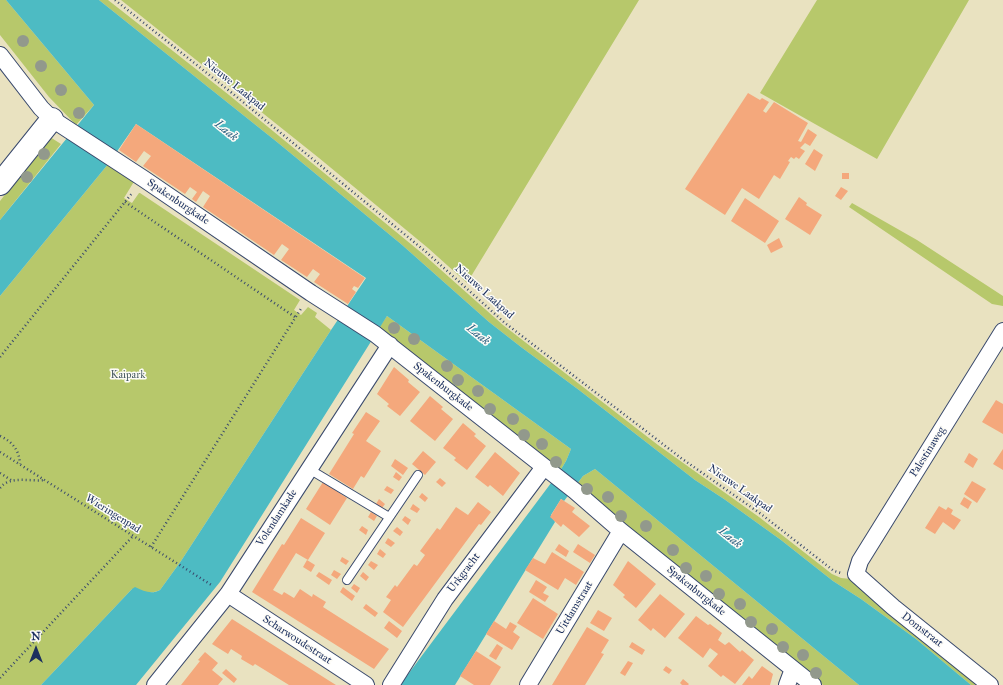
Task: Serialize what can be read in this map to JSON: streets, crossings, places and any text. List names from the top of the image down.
{
  "streets": {
    "street": [
      "Spakenburgkade",
      "Palestinaweg",
      "Volendamkade",
      "Urkgracht",
      "Uitdamstraat",
      "Domstraat",
      "Scharwoudestraat"
    ],
    "path": ["Nieuwe Laakpad", "Wieringenpad"]
  },
  "crossings": [
    ["Nieuwe Laakpad", "Palestinaweg"],
    ["Nieuwe Laakpad", "Domstraat"],
    ["Spakenburgkade", "Volendamkade"],
    ["Spakenburgkade", "Urkgracht"],
    ["Spakenburgkade", "Uitdamstraat"],
    ["Palestinaweg", "Domstraat"],
    ["Wieringenpad", "Volendamkade"],
    ["Wieringenpad", "Scharwoudestraat"],
    ["Volendamkade", "Scharwoudestraat"]
  ],
  "water": ["Laak"],
  "parks": ["Kaipark"],
  "north": "top"
}
